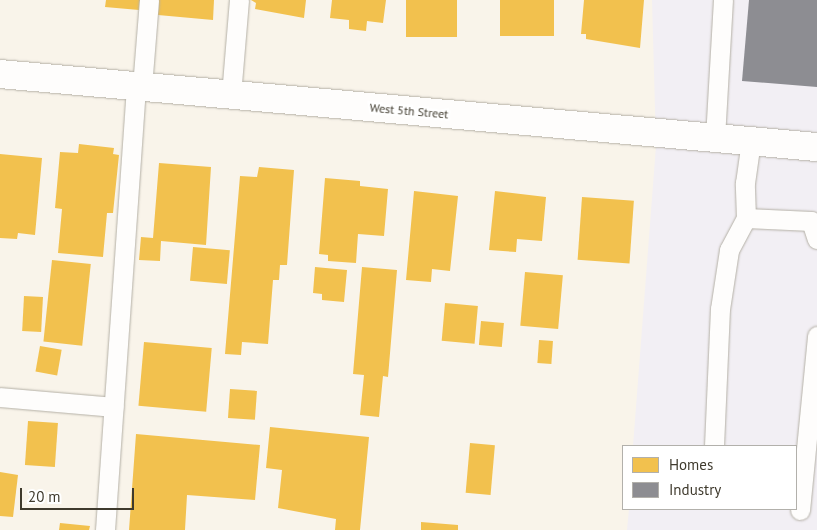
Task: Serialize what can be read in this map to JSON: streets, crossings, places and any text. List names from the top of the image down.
{
  "streets": {
    "street": ["West 5th Street"]
  },
  "legend": ["Homes", "Industry"],
  "scale_bar": "20 m"
}
